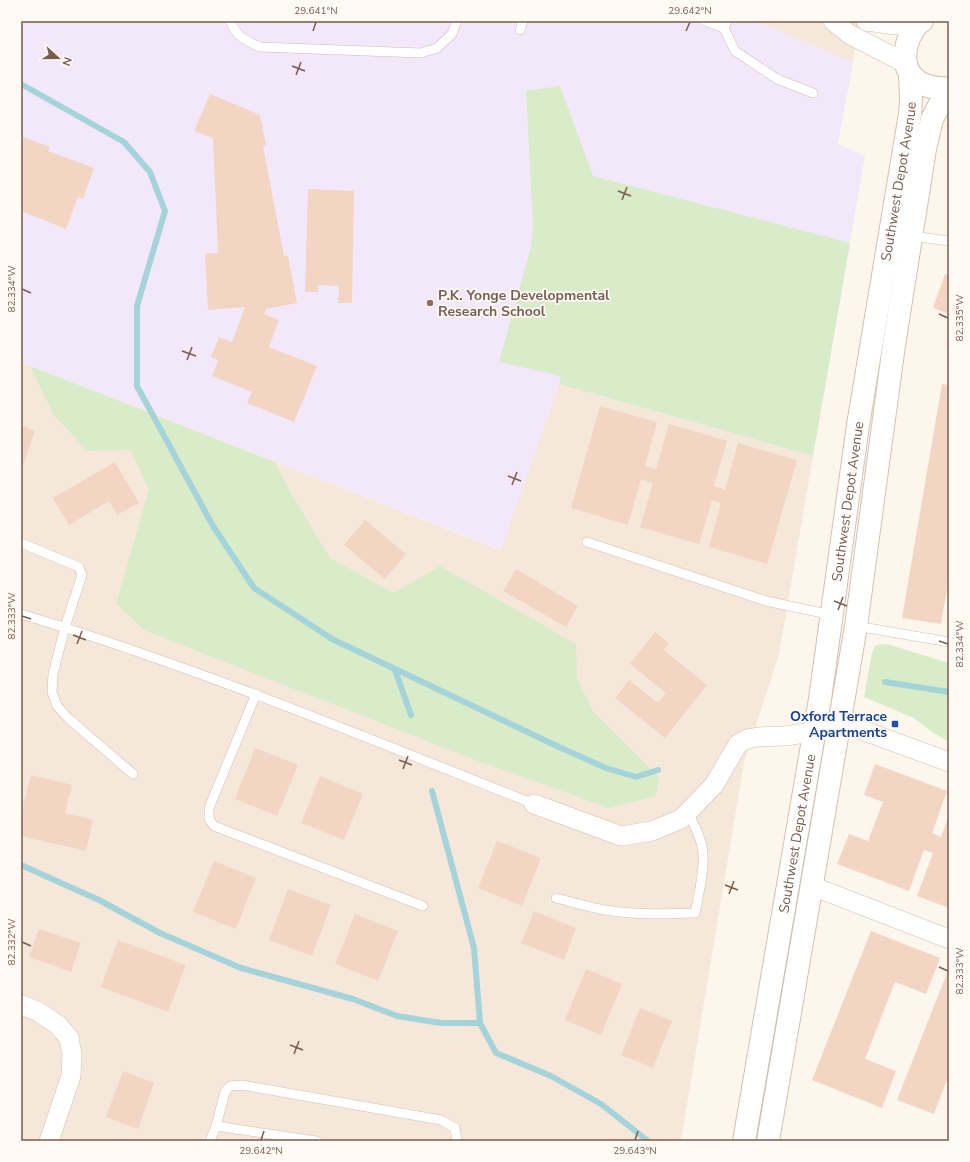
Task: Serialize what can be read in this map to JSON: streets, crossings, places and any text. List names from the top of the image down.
{
  "streets": {
    "street": ["Southwest Depot Avenue"]
  },
  "places": {
    "other": ["P.K. Yonge Developmental Research School"],
    "transit": ["Oxford Terrace Apartments"]
  },
  "north": "right",
  "coordinates": [
    "29.641°N",
    "29.642°N",
    "82.334°W",
    "82.335°W",
    "82.333°W",
    "82.332°W",
    "29.643°N"
  ]
}
